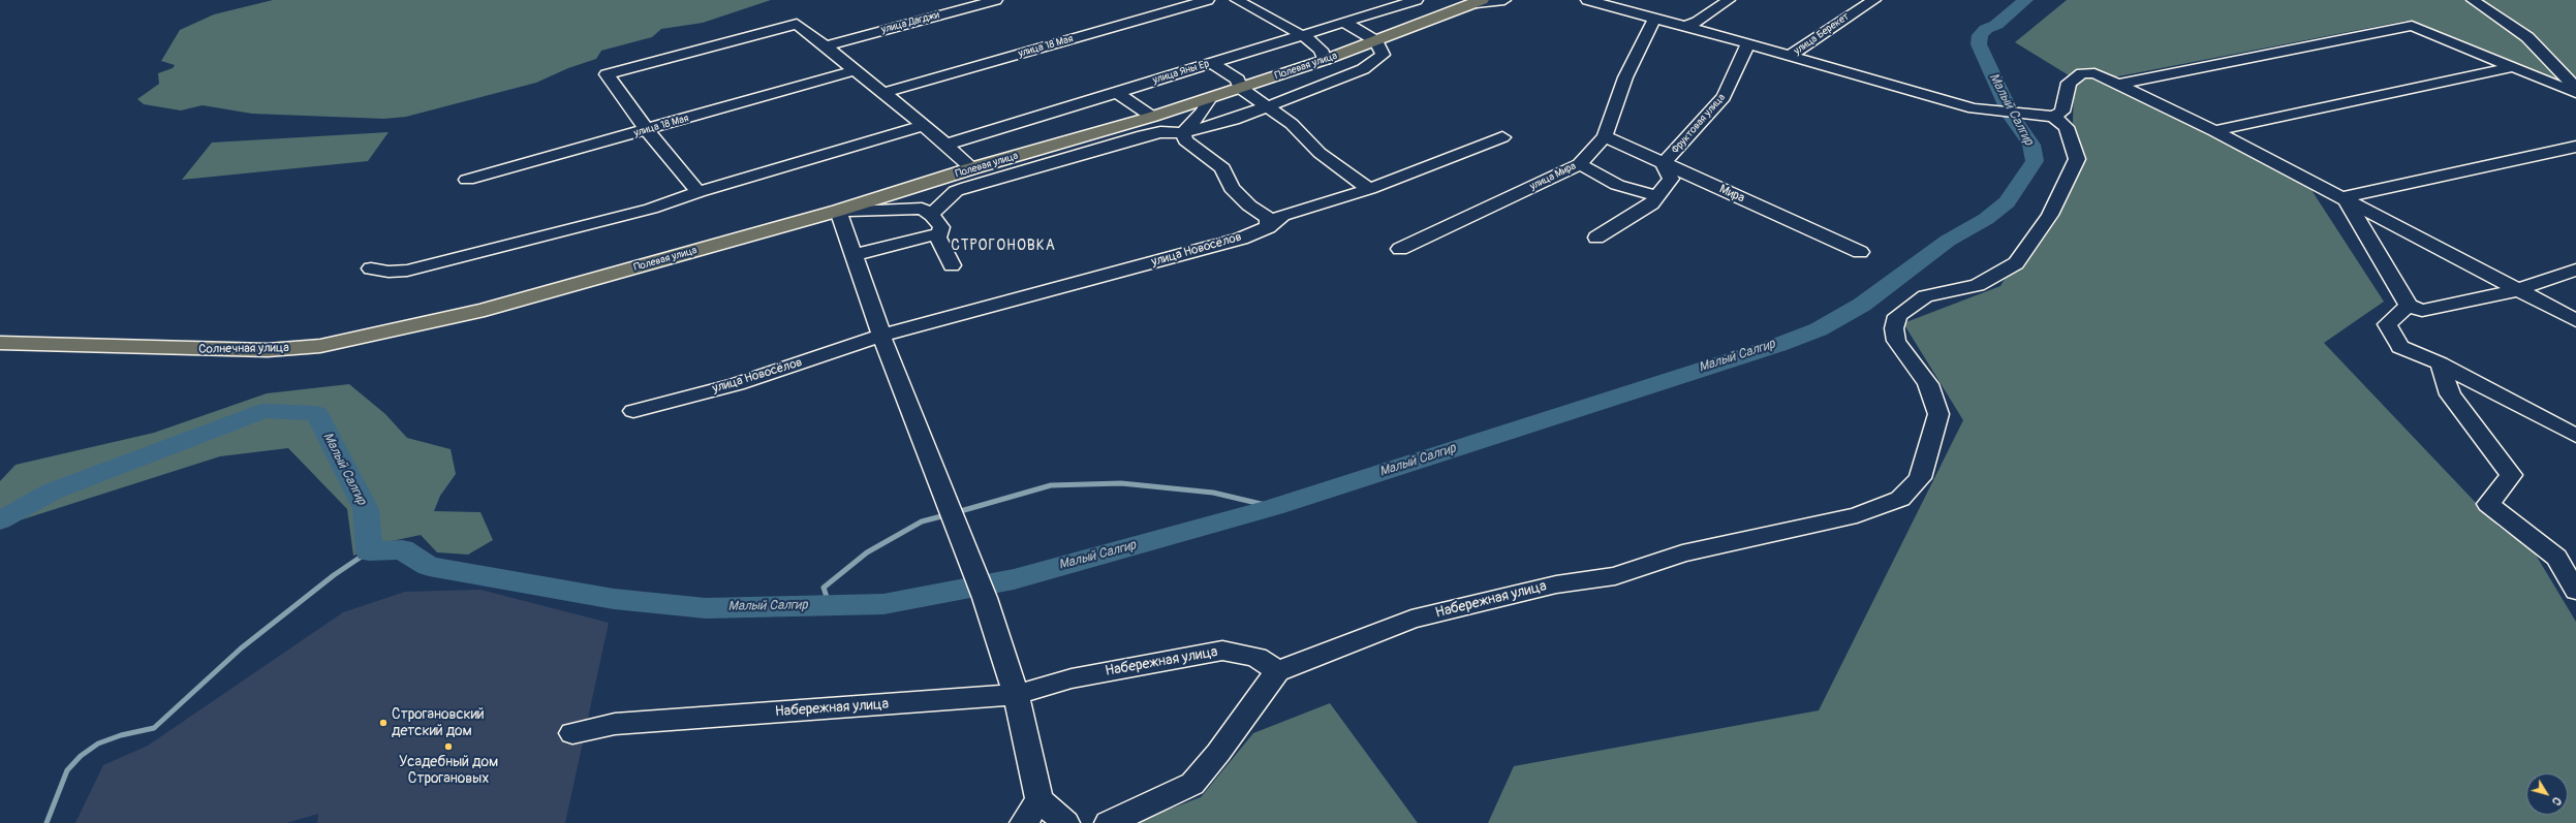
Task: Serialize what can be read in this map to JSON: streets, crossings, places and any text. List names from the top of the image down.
{
  "streets": {
    "main road": ["Полевая улица", "Солнечная улица"],
    "street": [
      "улица Дагджи",
      "улица Берекет",
      "улица 18 Мая",
      "улица Яны Ер",
      "Фруктовая улица",
      "улица Мира",
      "Мира",
      "улица Новосёлов",
      "Набережная улица"
    ]
  },
  "crossings": [
    ["Полевая улица", "Солнечная улица"],
    ["Фруктовая улица", "Мира"],
    ["улица Мира", "Мира"]
  ],
  "districts": ["СТРОГОНОВКА"],
  "water": ["Малый Салгир"],
  "places": ["Строгановский детский дом", "Усадебный дом Строгановых"],
  "north": "bottom right"
}
